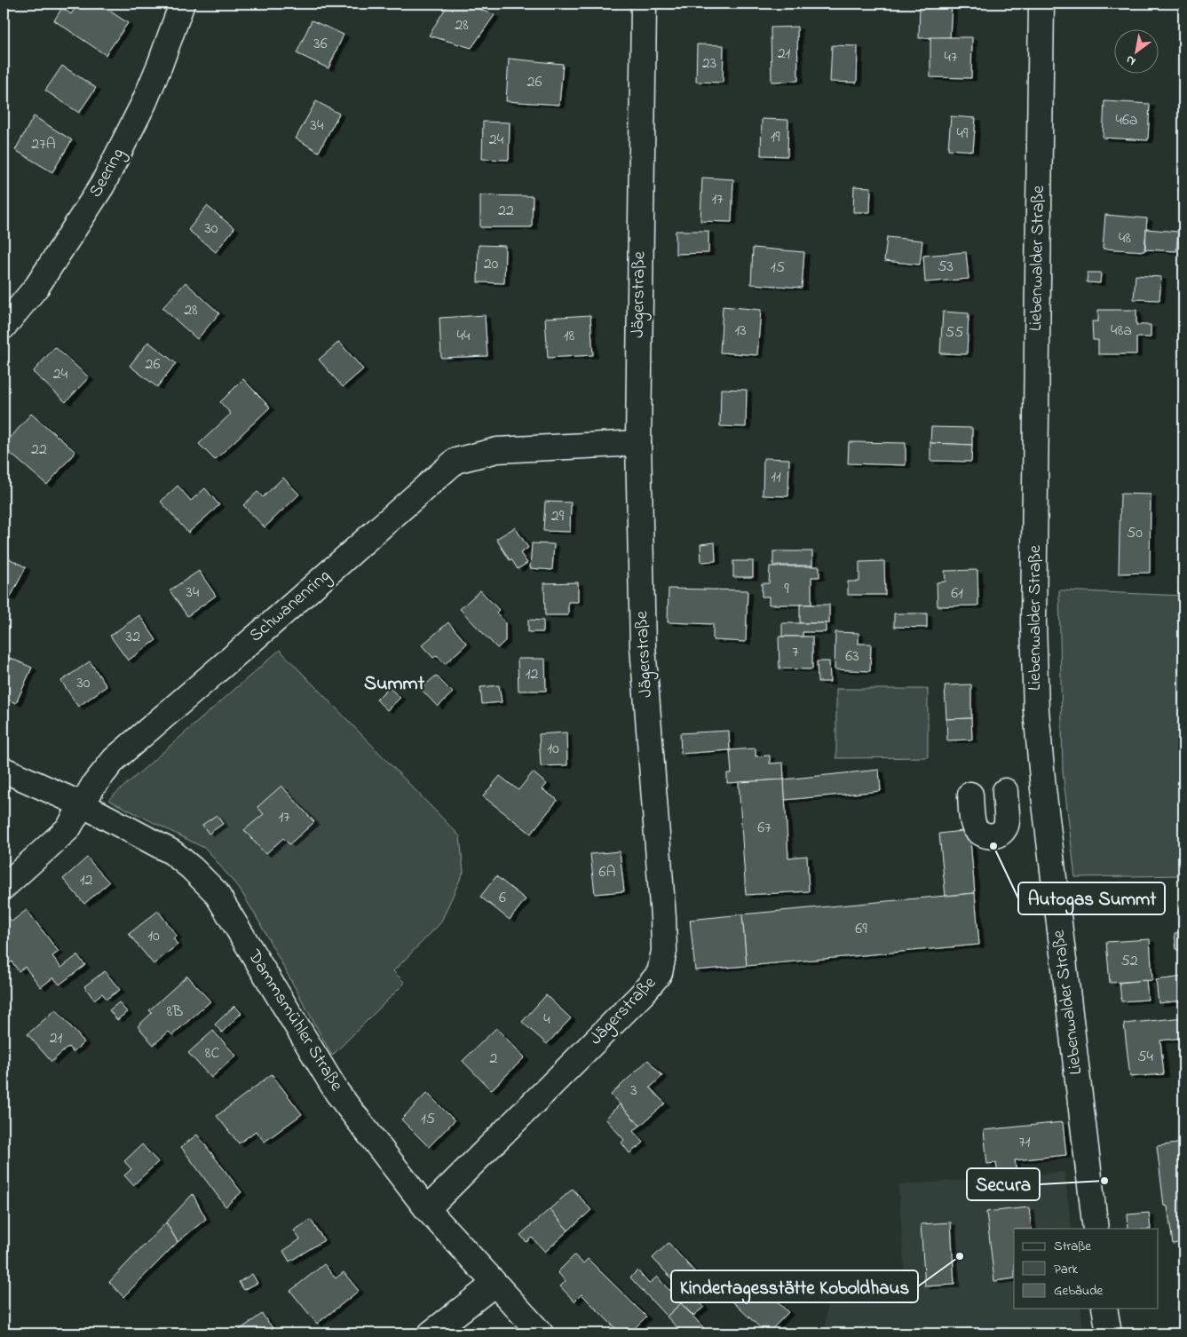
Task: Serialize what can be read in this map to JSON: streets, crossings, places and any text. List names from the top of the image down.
{
  "streets": {
    "street": [
      "Seering",
      "Liebenwalder Straße",
      "Jägerstraße",
      "Schwanenring",
      "Dammsmühler Straße"
    ]
  },
  "crossings": [
    ["Jägerstraße", "Schwanenring"],
    ["Jägerstraße", "Dammsmühler Straße"],
    ["Schwanenring", "Dammsmühler Straße"]
  ],
  "districts": ["Summt"],
  "places": ["Autogas Summt", "Secura", "Kindertagesstätte Koboldhaus"],
  "house_numbers": [
    "28",
    "36",
    "21",
    "47",
    "23",
    "26",
    "46a",
    "34",
    "49",
    "19",
    "24",
    "27A",
    "17",
    "22",
    "30",
    "48",
    "20",
    "53",
    "15",
    "28",
    "13",
    "48a",
    "55",
    "44",
    "18",
    "26",
    "24",
    "22",
    "11",
    "29",
    "50",
    "9",
    "34",
    "61",
    "32",
    "7",
    "63",
    "12",
    "30",
    "10",
    "17",
    "67",
    "6A",
    "12",
    "6",
    "69",
    "10",
    "52",
    "8B",
    "4",
    "21",
    "8C",
    "54",
    "2",
    "3",
    "15",
    "71"
  ],
  "legend": ["Straße", "Park", "Gebäude"],
  "north": "bottom left"
}
